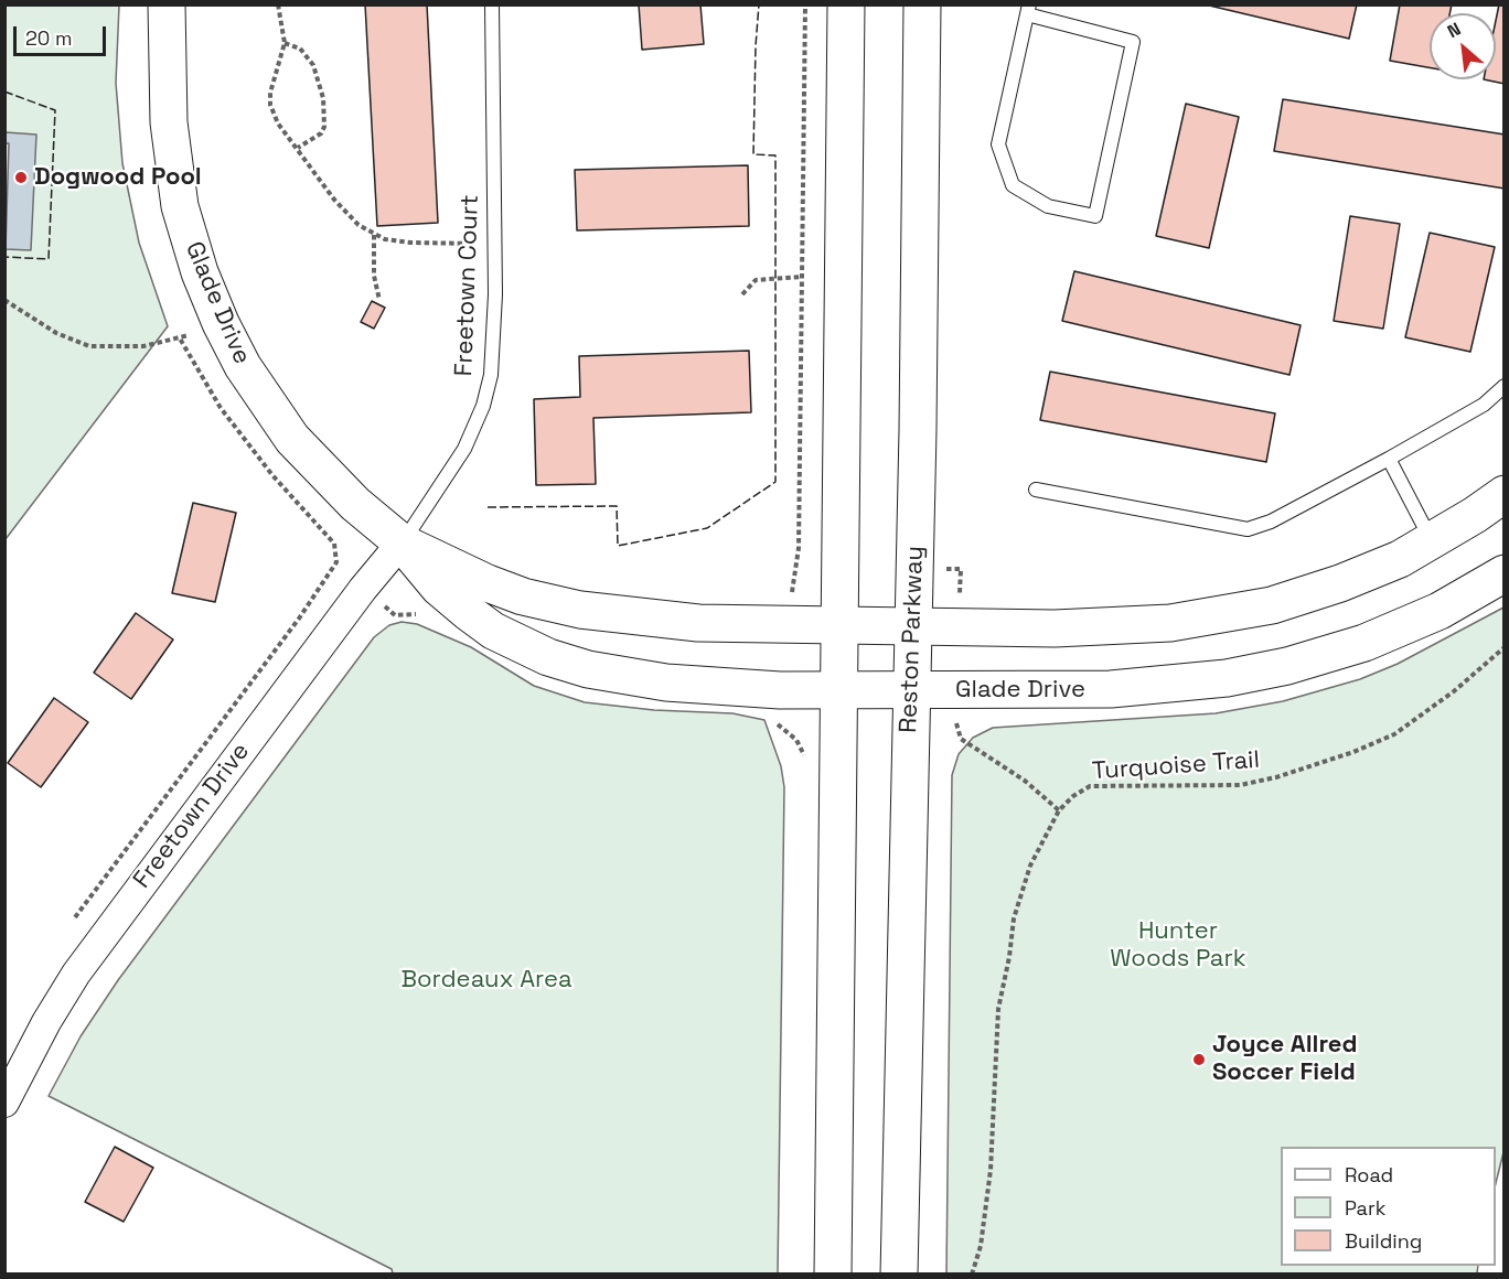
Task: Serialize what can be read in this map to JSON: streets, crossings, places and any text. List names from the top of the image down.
{
  "streets": {
    "street": ["Glade Drive", "Reston Parkway", "Freetown Drive"],
    "lane": ["Freetown Court"],
    "path": ["Turquoise Trail"]
  },
  "crossings": [
    ["Freetown Court", "Glade Drive"],
    ["Freetown Court", "Freetown Drive"],
    ["Glade Drive", "Reston Parkway"],
    ["Glade Drive", "Freetown Drive"]
  ],
  "parks": ["Hunter Woods Park", "Bordeaux Area"],
  "places": ["Dogwood Pool", "Joyce Allred Soccer Field"],
  "legend": ["Road", "Park", "Building"],
  "scale_bar": "20 m",
  "north": "top left"
}
